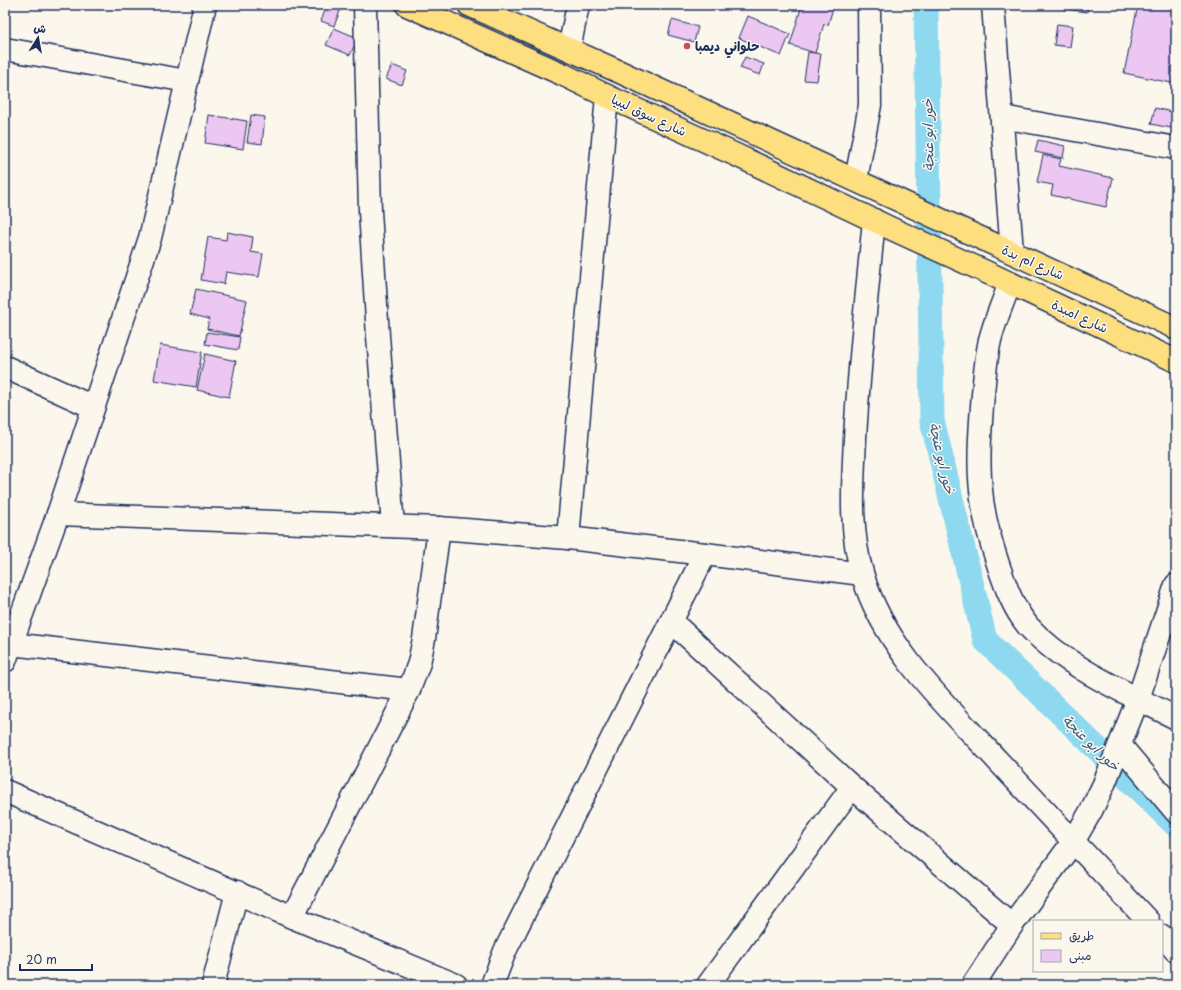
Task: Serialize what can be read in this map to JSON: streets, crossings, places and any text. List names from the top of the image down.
{
  "streets": {
    "main road": ["شارع سوق ليبيا", "شارع ام بدة", "شارع امبدة"]
  },
  "crossings": [
    ["شارع سوق ليبيا", "شارع ام بدة"],
    ["شارع سوق ليبيا", "شارع امبدة"]
  ],
  "water": ["خور ابو عنجة"],
  "places": ["حلواني ديمبا"],
  "legend": ["طريق", "مبنى"],
  "scale_bar": "20 m",
  "north": "top"
}
